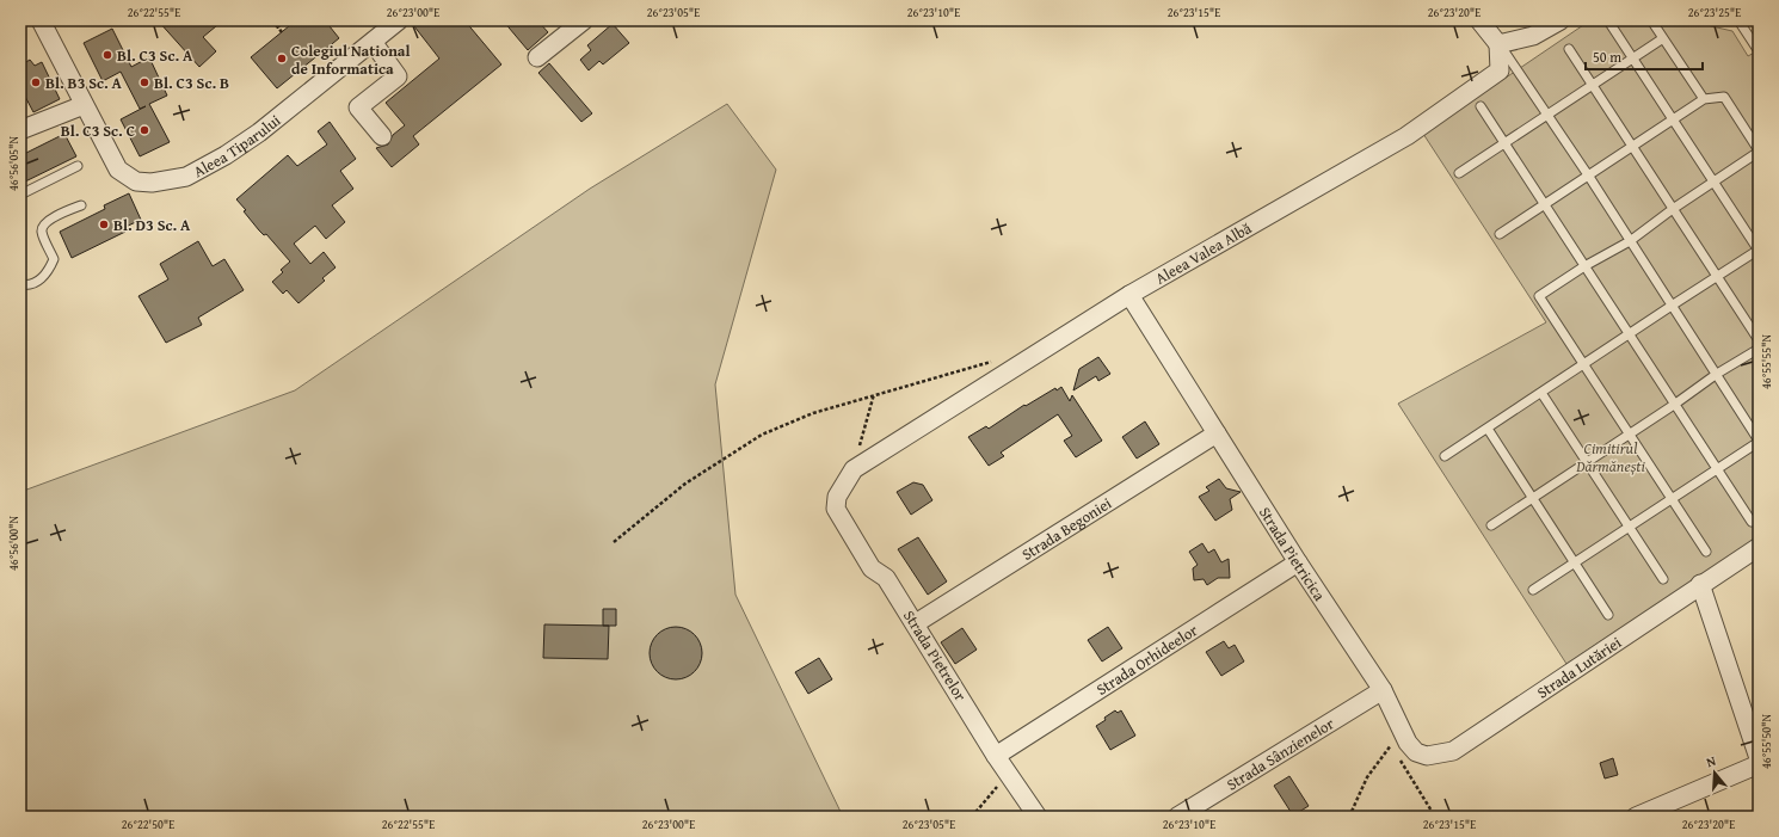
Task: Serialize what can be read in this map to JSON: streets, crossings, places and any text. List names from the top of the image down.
{
  "streets": {
    "street": [
      "Aleea Tiparului",
      "Aleea Valea Albă",
      "Strada Begoniei",
      "Strada Pietricica",
      "Strada Pietrelor",
      "Strada Orhideelor",
      "Strada Lutăriei",
      "Strada Sânzienelor"
    ]
  },
  "crossings": [
    ["Aleea Valea Albă", "Strada Pietricica"],
    ["Aleea Valea Albă", "Strada Pietrelor"],
    ["Strada Begoniei", "Strada Pietricica"],
    ["Strada Begoniei", "Strada Pietrelor"],
    ["Strada Pietricica", "Strada Orhideelor"],
    ["Strada Pietricica", "Strada Lutăriei"],
    ["Strada Pietricica", "Strada Sânzienelor"],
    ["Strada Pietrelor", "Strada Orhideelor"]
  ],
  "parks": ["Cimitirul Dărmănești"],
  "places": [
    "Bl. C3 Sc. A",
    "Colegiul National de Informatica",
    "Bl. B3 Sc. A",
    "Bl. C3 Sc. B",
    "Bl. C3 Sc. C",
    "Bl. D3 Sc. A"
  ],
  "scale_bar": "50 m",
  "north": "top",
  "coordinates": [
    "26°22'55\"E",
    "26°23'00\"E",
    "26°23'05\"E",
    "26°23'10\"E",
    "26°23'15\"E",
    "26°23'20\"E",
    "26°23'25\"E",
    "46°56'05\"N",
    "46°55'55\"N",
    "46°56'00\"N",
    "46°55'50\"N",
    "26°22'50\"E"
  ]
}
